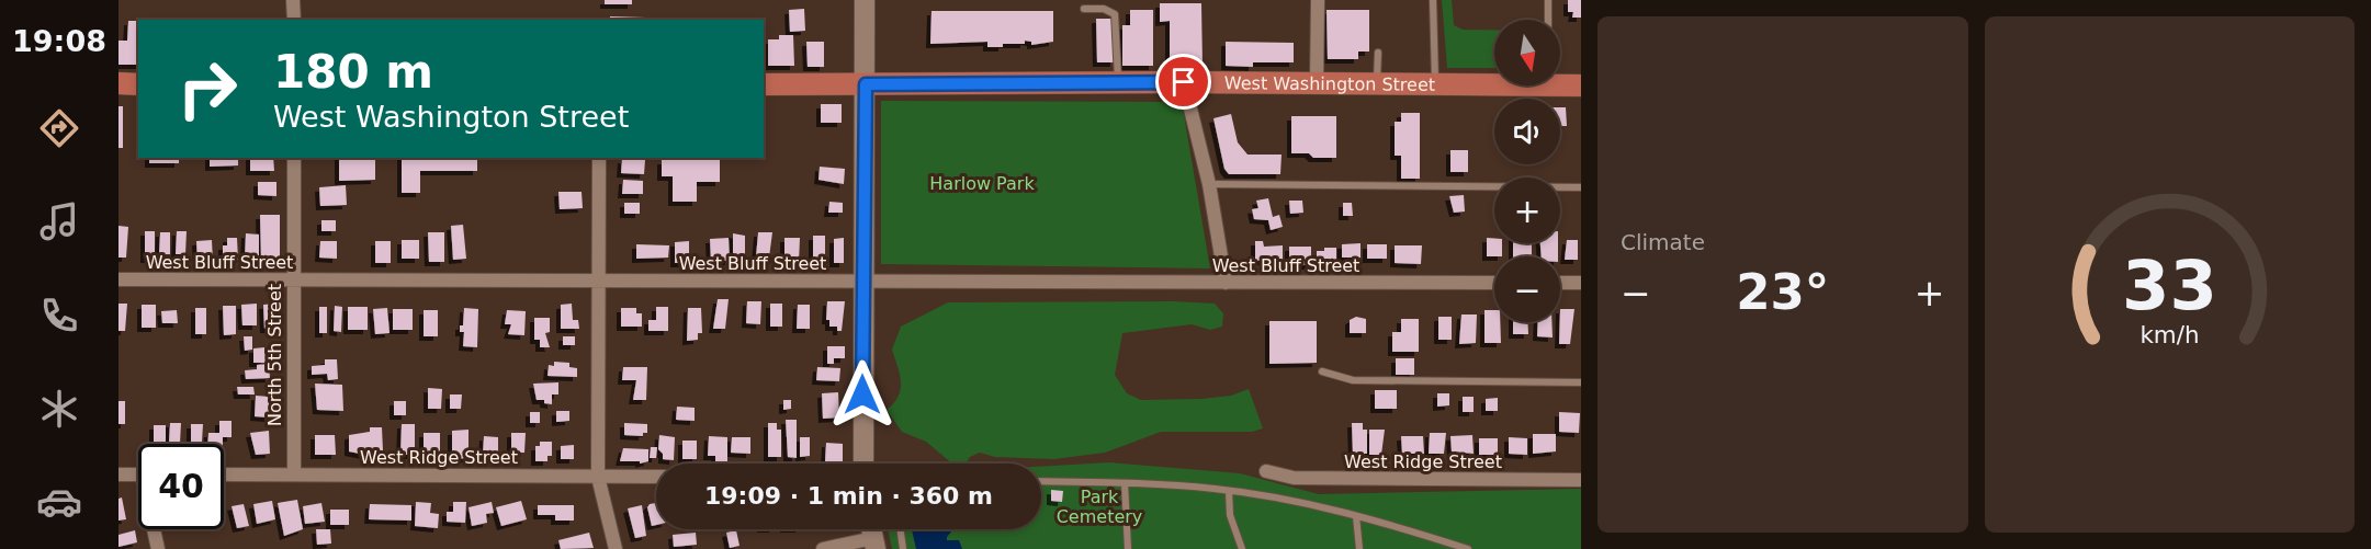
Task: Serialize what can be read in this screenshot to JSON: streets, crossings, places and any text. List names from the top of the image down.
{
  "streets": {
    "main road": ["West Washington Street"],
    "street": ["West Bluff Street", "North 5th Street", "West Ridge Street"]
  },
  "crossings": [
    ["West Bluff Street", "North 5th Street"],
    ["North 5th Street", "West Ridge Street"]
  ],
  "parks": ["Harlow Park", "Park Cemetery"],
  "north": "bottom",
  "page": {
    "tabs": "19:08",
    "tile": "Climate",
    "map_buttons": ["+", "−"],
    "turn": ["180 m", "West Washington Street"],
    "heat": ["−", "23°", "+"],
    "limit": "40",
    "trip": "19:09 · 1 min · 360 m",
    "gauge": ["33", "km/h"]
  }
}
